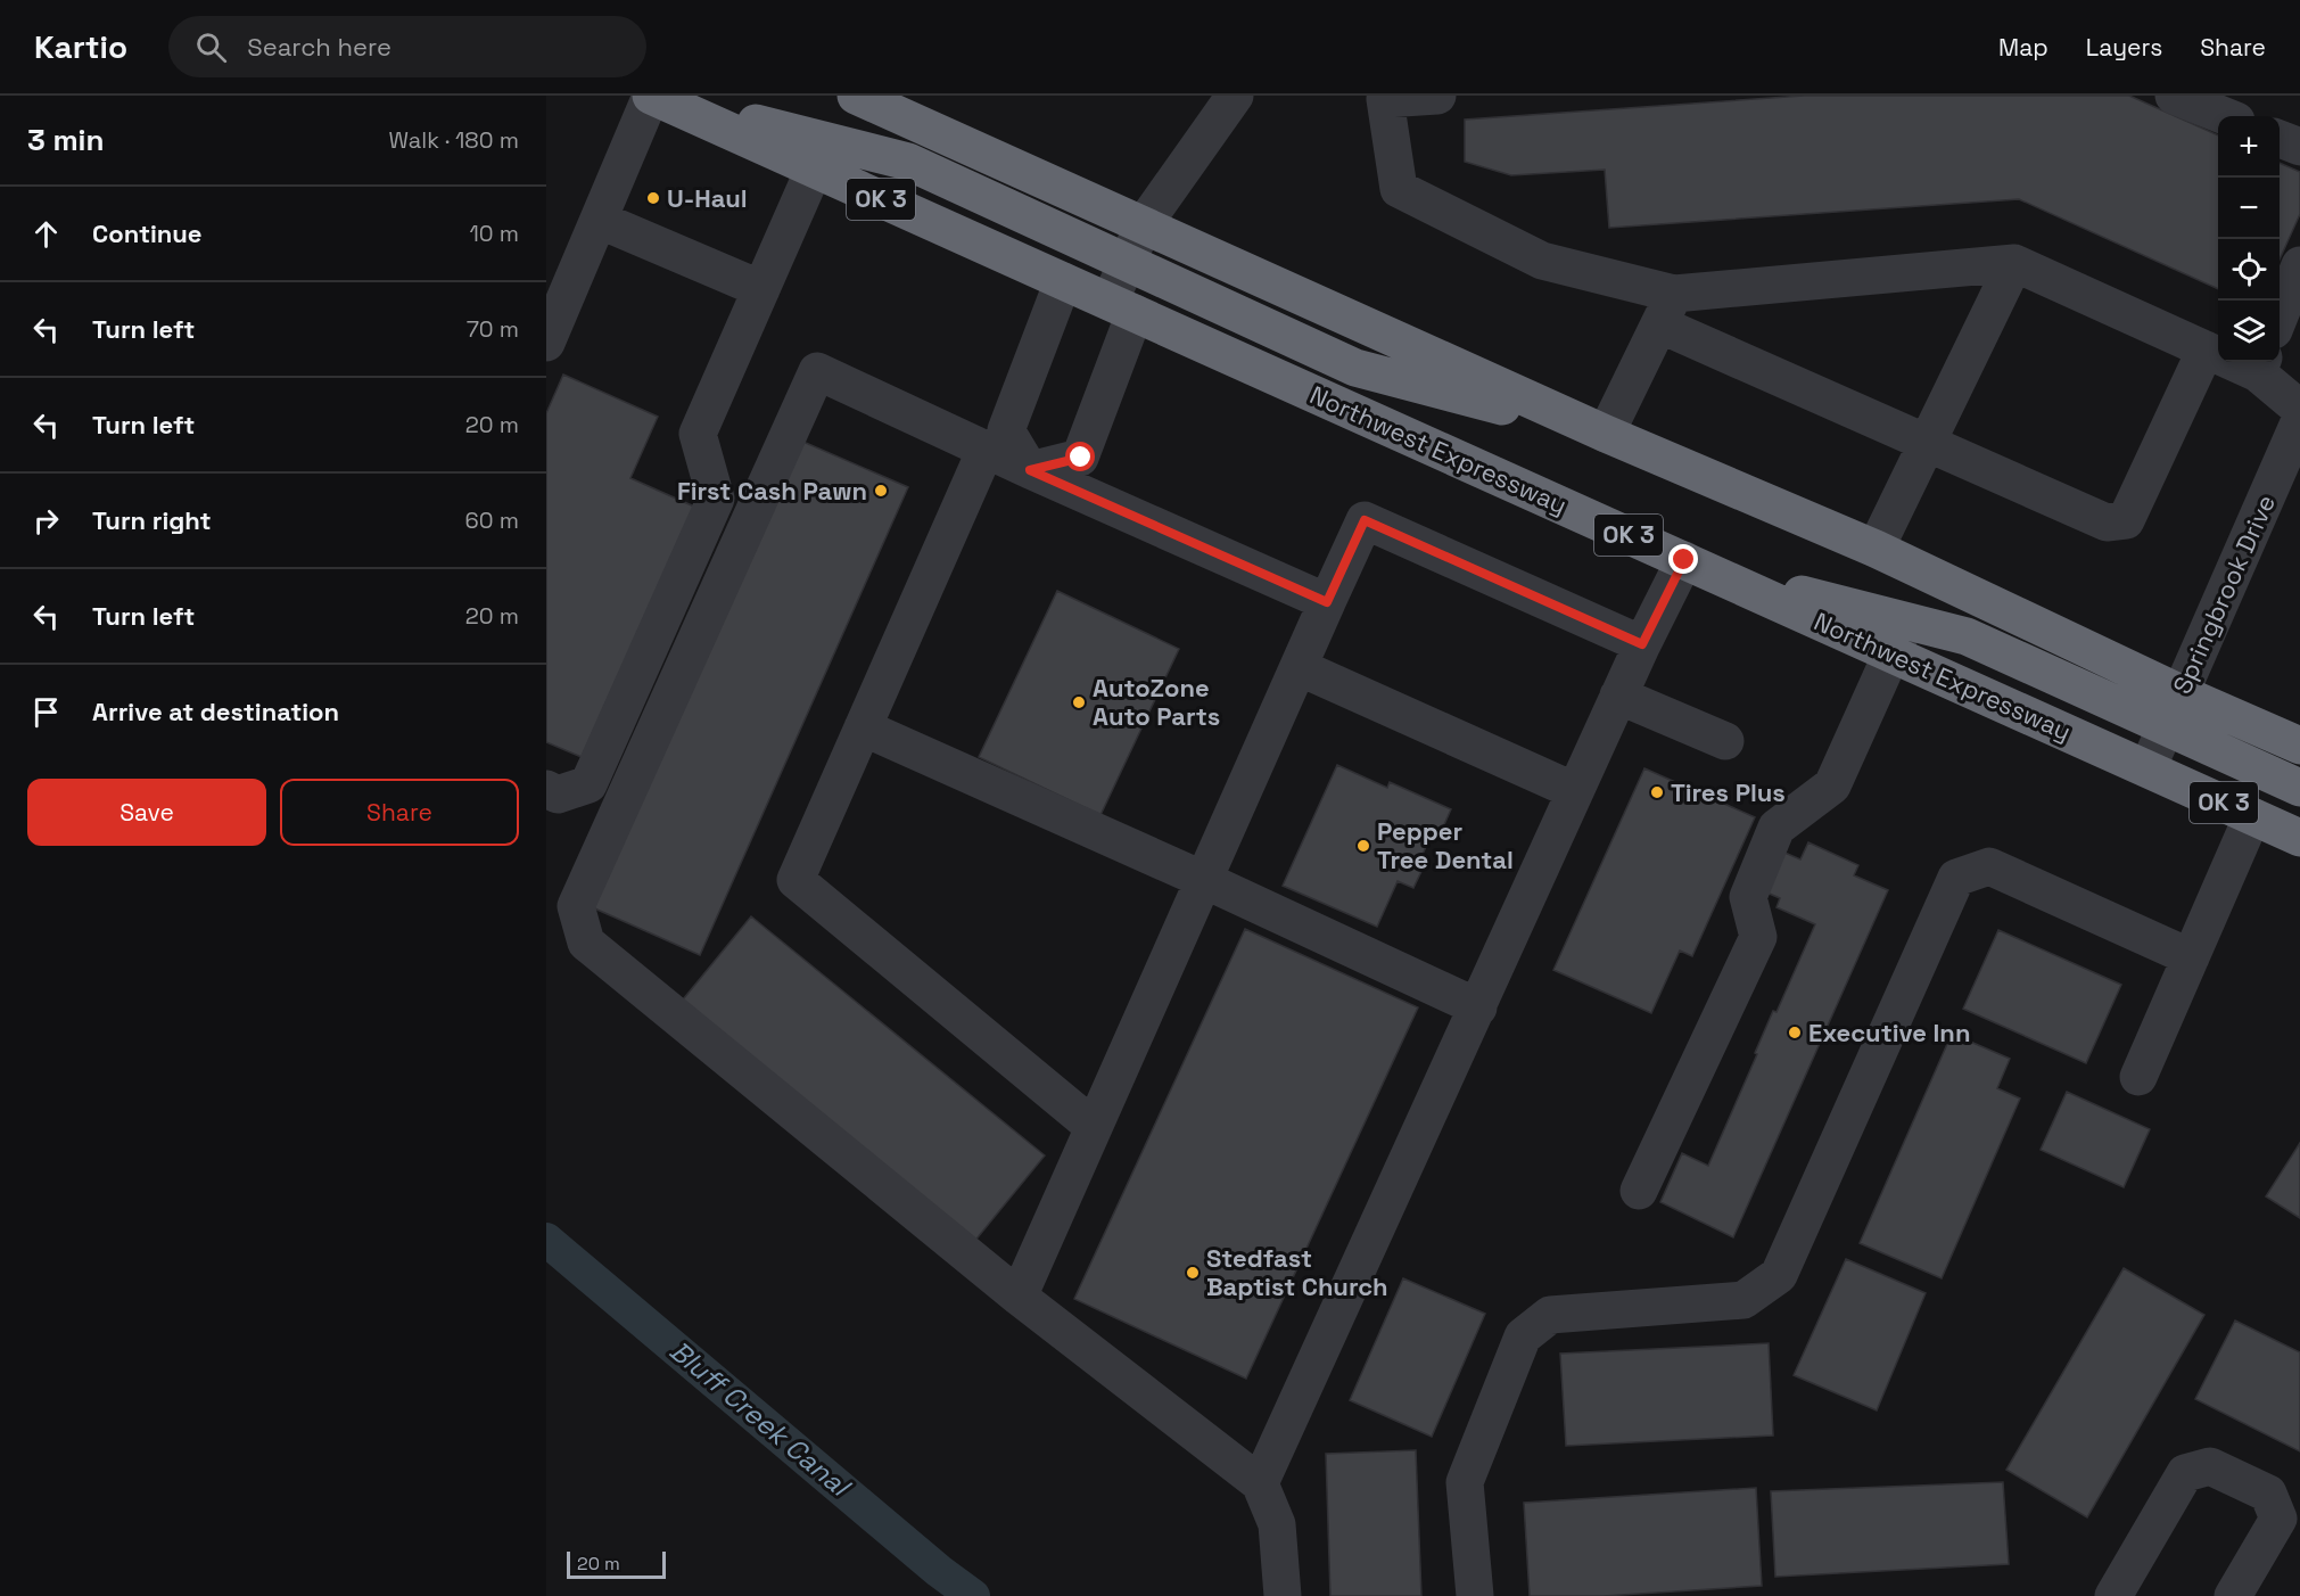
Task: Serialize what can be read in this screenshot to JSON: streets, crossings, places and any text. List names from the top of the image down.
{
  "streets": {
    "highway": ["OK 3", "Northwest Expressway"],
    "street": ["Springbrook Drive"]
  },
  "crossings": [
    ["Northwest Expressway", "Springbrook Drive"]
  ],
  "water": ["Bluff Creek Canal"],
  "places": [
    "U-Haul",
    "First Cash Pawn",
    "AutoZone Auto Parts",
    "Tires Plus",
    "Pepper Tree Dental",
    "Executive Inn",
    "Stedfast Baptist Church"
  ],
  "scale_bar": "20 m",
  "page": {
    "header": "Kartio",
    "search": "Search here",
    "nav": ["Map", "Layers", "Share"],
    "heading": ["3 min", "Walk · 180 m"],
    "map_buttons": ["+", "−"],
    "list": [
      ["Continue", "10 m"],
      ["Turn left", "70 m"],
      ["Turn left", "20 m"],
      ["Turn right", "60 m"],
      ["Turn left", "20 m"],
      "Arrive at destination"
    ],
    "buttons": ["Save", "Share"],
    "scale": "20 m"
  }
}
